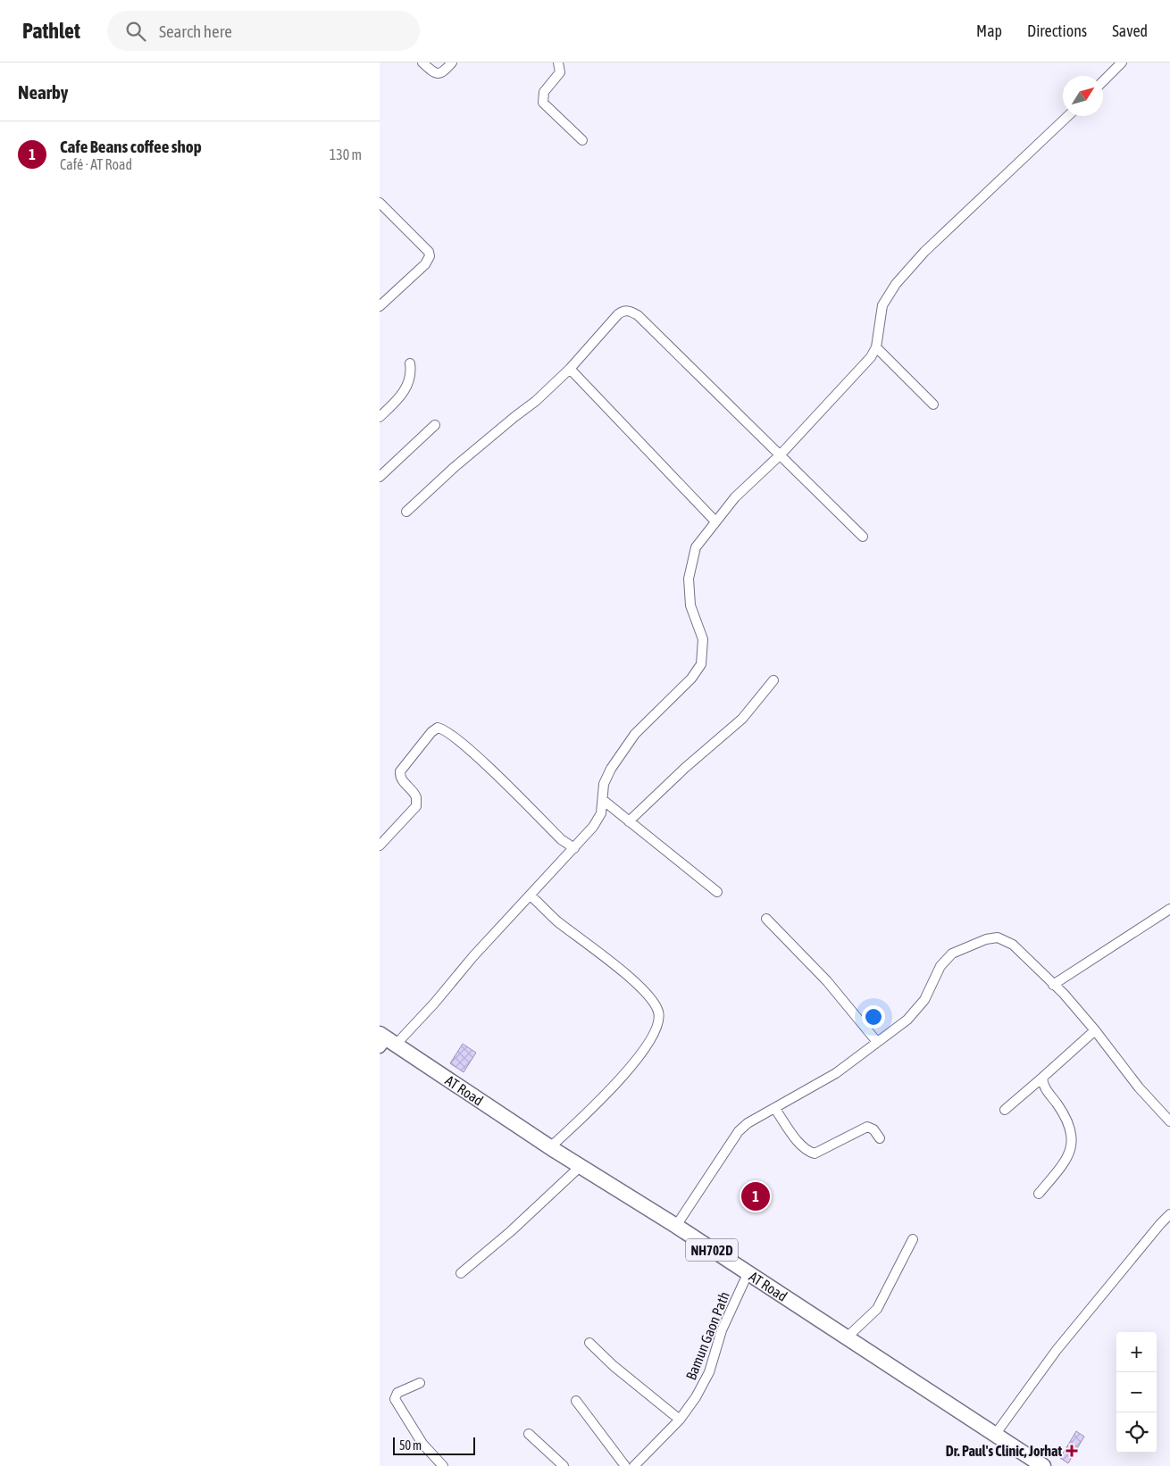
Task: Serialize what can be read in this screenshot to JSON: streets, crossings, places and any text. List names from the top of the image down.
{
  "streets": {
    "highway": ["AT Road", "NH702D"],
    "street": ["Bamun Gaon Path"]
  },
  "crossings": [
    ["AT Road", "Bamun Gaon Path"]
  ],
  "places": {
    "health": ["Dr. Paul's Clinic, Jorhat"]
  },
  "scale_bar": "50 m",
  "north": "top right",
  "page": {
    "header": "Pathlet",
    "search": "Search here",
    "nav": ["Map", "Directions", "Saved"],
    "heading": "Nearby",
    "list": [
      {
        "mark": "1",
        "name": "Cafe Beans coffee shop",
        "note": "Café · AT Road",
        "value": "130 m"
      }
    ],
    "pins": "1",
    "map_buttons": ["+", "−"],
    "scale": "50 m"
  }
}
